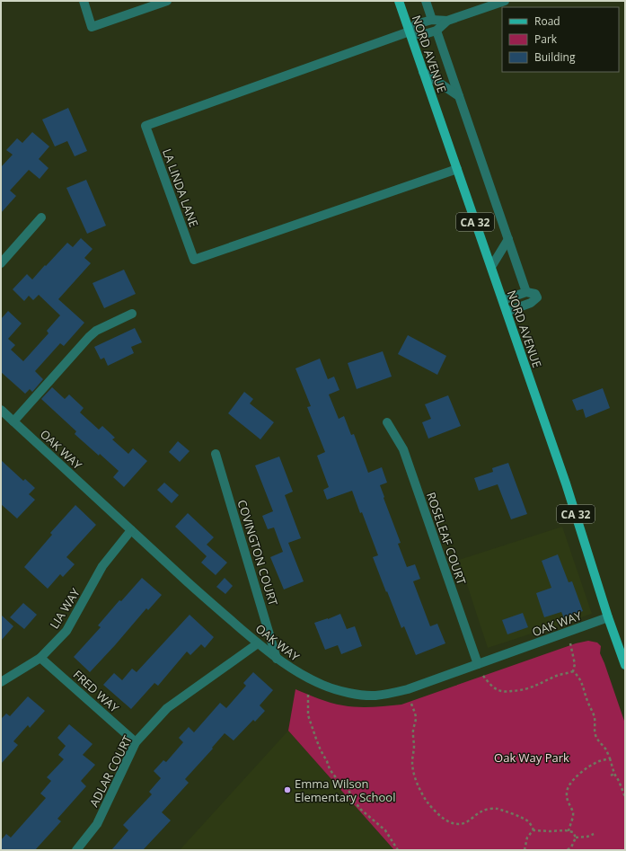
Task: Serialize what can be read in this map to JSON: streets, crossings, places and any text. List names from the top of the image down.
{
  "streets": {
    "main road": ["NORD AVENUE", "CA 32"],
    "street": [
      "LA LINDA LANE",
      "OAK WAY",
      "ROSELEAF COURT",
      "COVINGTON COURT",
      "LIA WAY",
      "FRED WAY",
      "ADLAR COURT"
    ]
  },
  "crossings": [
    ["NORD AVENUE", "LA LINDA LANE"],
    ["NORD AVENUE", "OAK WAY"],
    ["OAK WAY", "ROSELEAF COURT"],
    ["OAK WAY", "COVINGTON COURT"],
    ["OAK WAY", "LIA WAY"],
    ["OAK WAY", "ADLAR COURT"],
    ["LIA WAY", "FRED WAY"],
    ["FRED WAY", "ADLAR COURT"]
  ],
  "parks": ["Oak Way Park"],
  "places": ["Emma Wilson Elementary School"],
  "legend": ["Road", "Park", "Building"]
}
